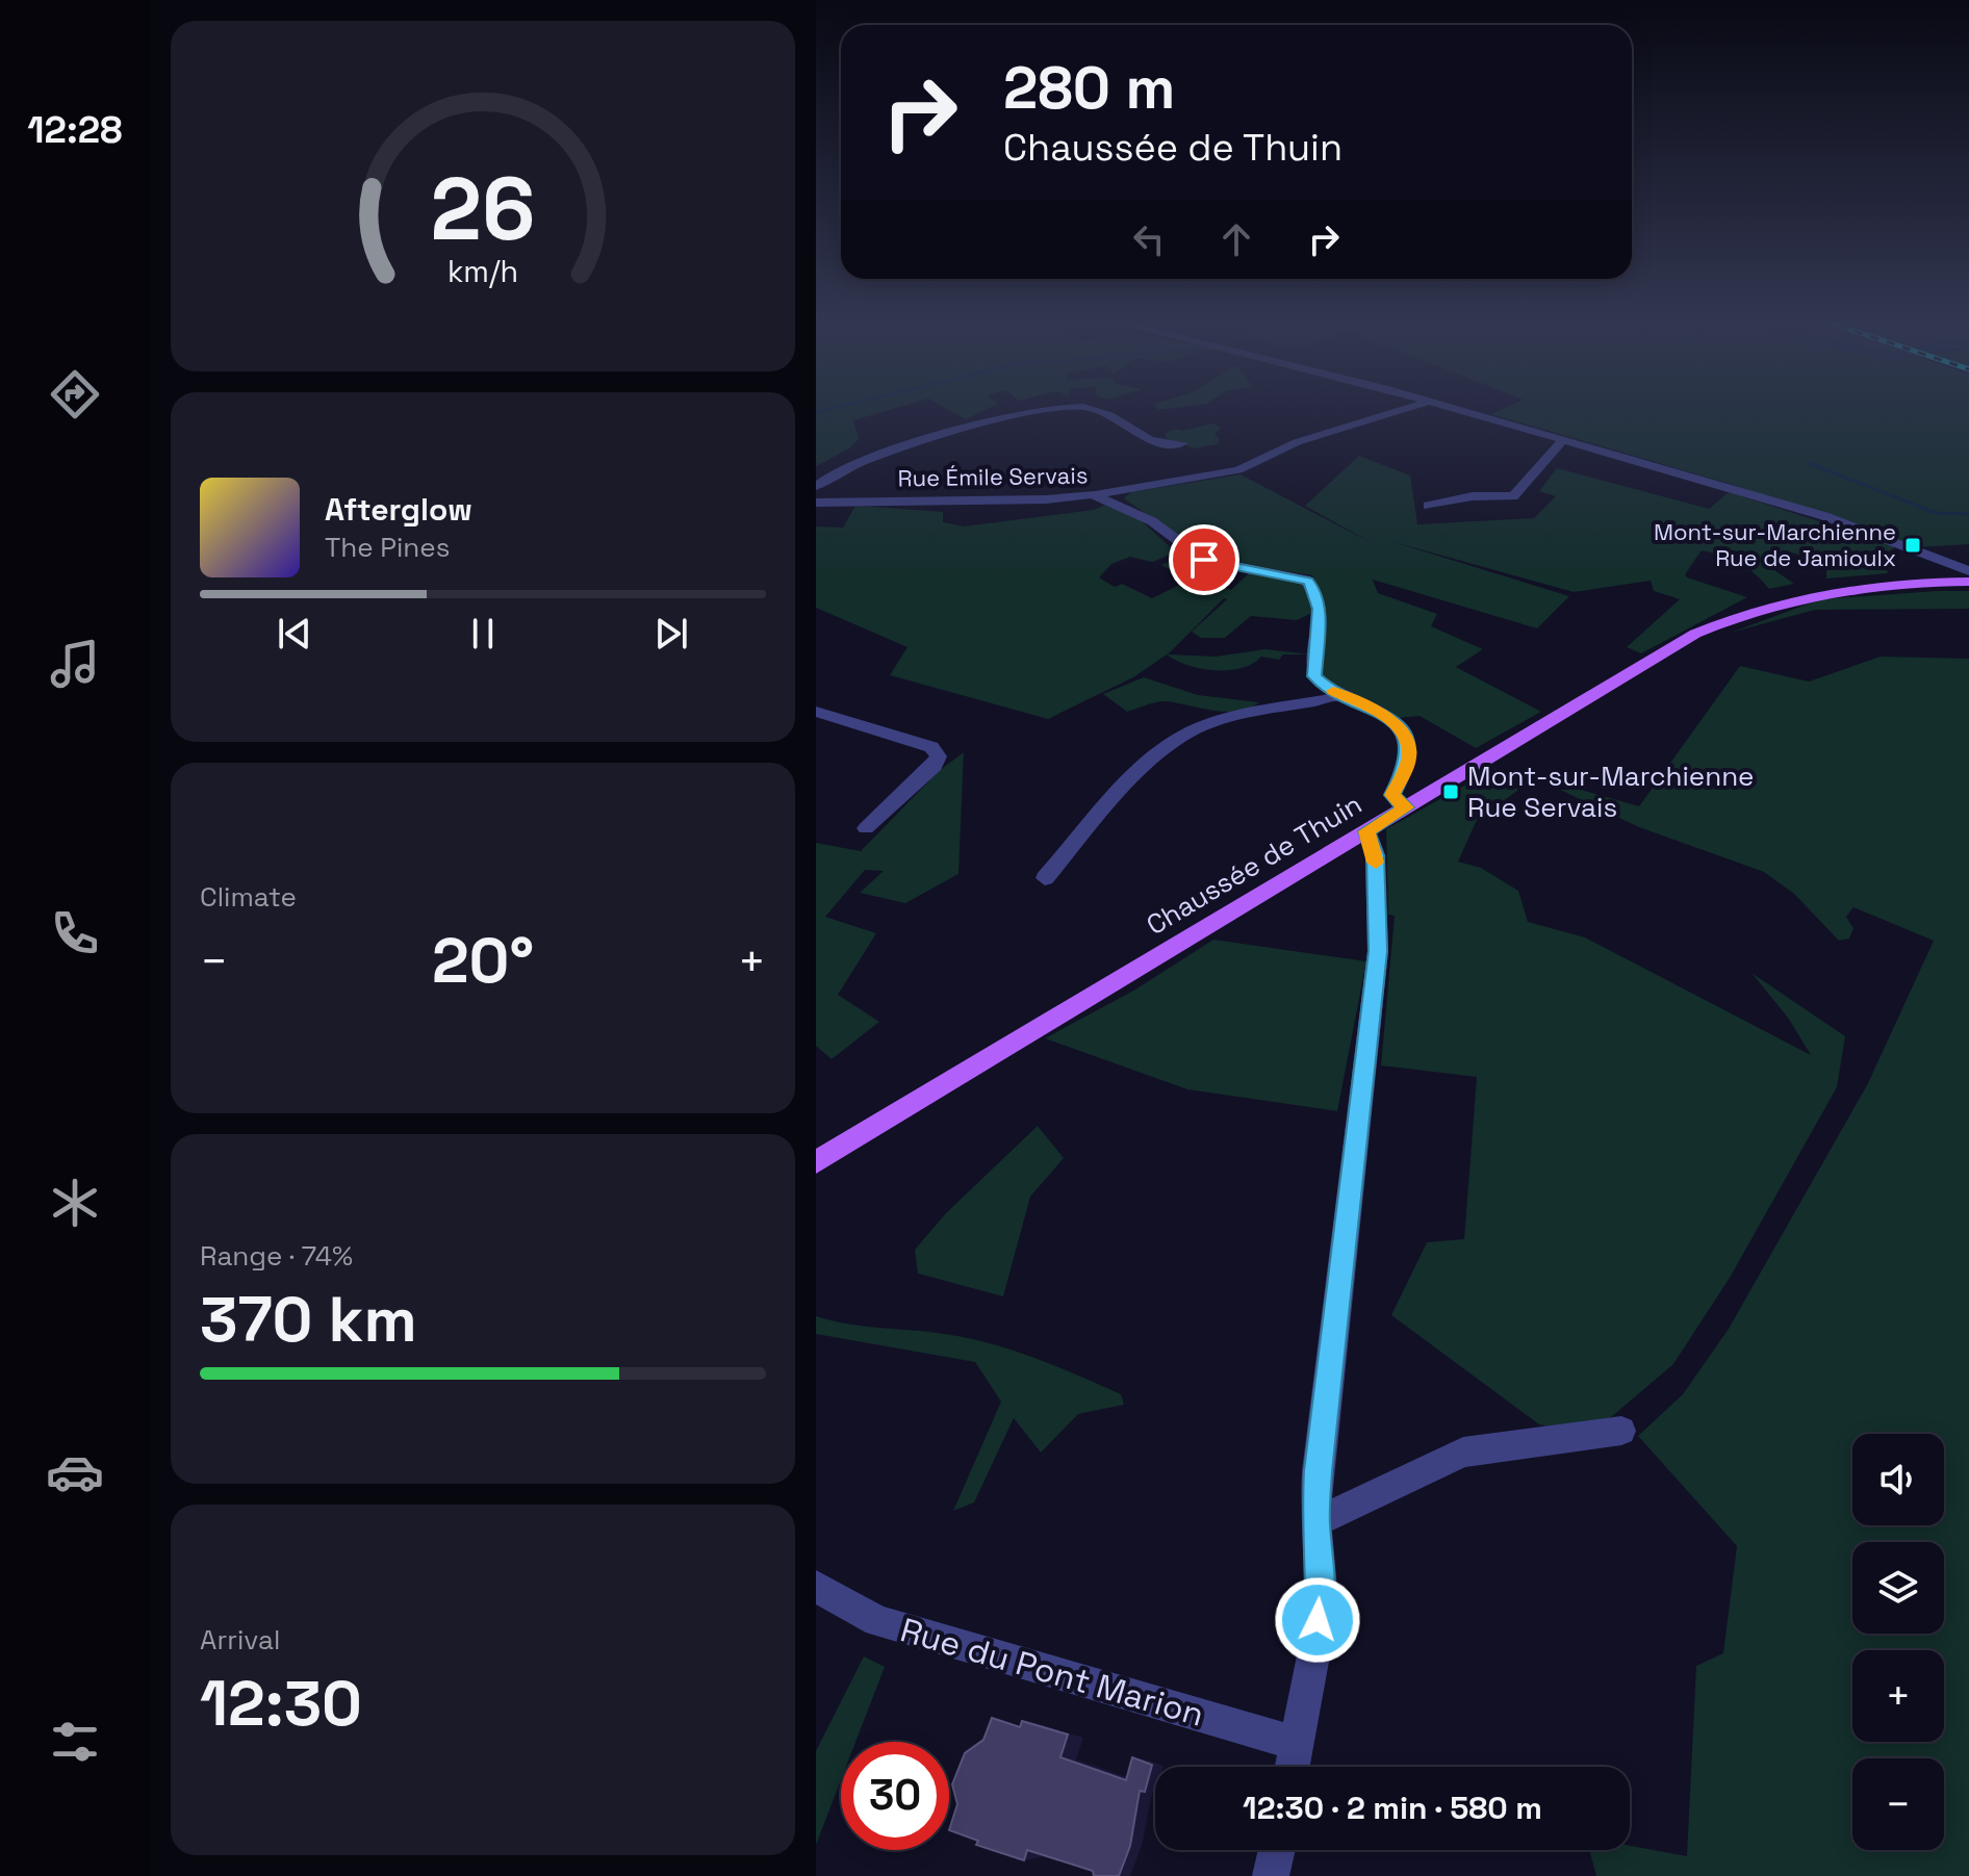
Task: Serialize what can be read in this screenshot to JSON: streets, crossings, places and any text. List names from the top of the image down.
{
  "streets": {
    "main road": ["Chaussée de Thuin"],
    "street": ["Rue Émile Servais", "Rue du Pont Marion"]
  },
  "crossings": [
    ["Rue Émile Servais", "Chaussée de Thuin"]
  ],
  "places": {
    "transit": ["Mont-sur-Marchienne Rue de Jamioulx", "Mont-sur-Marchienne Rue Servais"]
  },
  "page": {
    "tabs": "12:28",
    "turn": ["280 m", "Chaussée de Thuin"],
    "song": ["Afterglow", "The Pines"],
    "tile": [
      "Climate",
      ["Range · 74%", "370 km"],
      ["Arrival", "12:30"]
    ],
    "heat": ["−", "20°", "+"],
    "map_buttons": ["+", "−"],
    "limit": "30",
    "trip": "12:30 · 2 min · 580 m",
    "gauge": ["26", "km/h"]
  }
}
